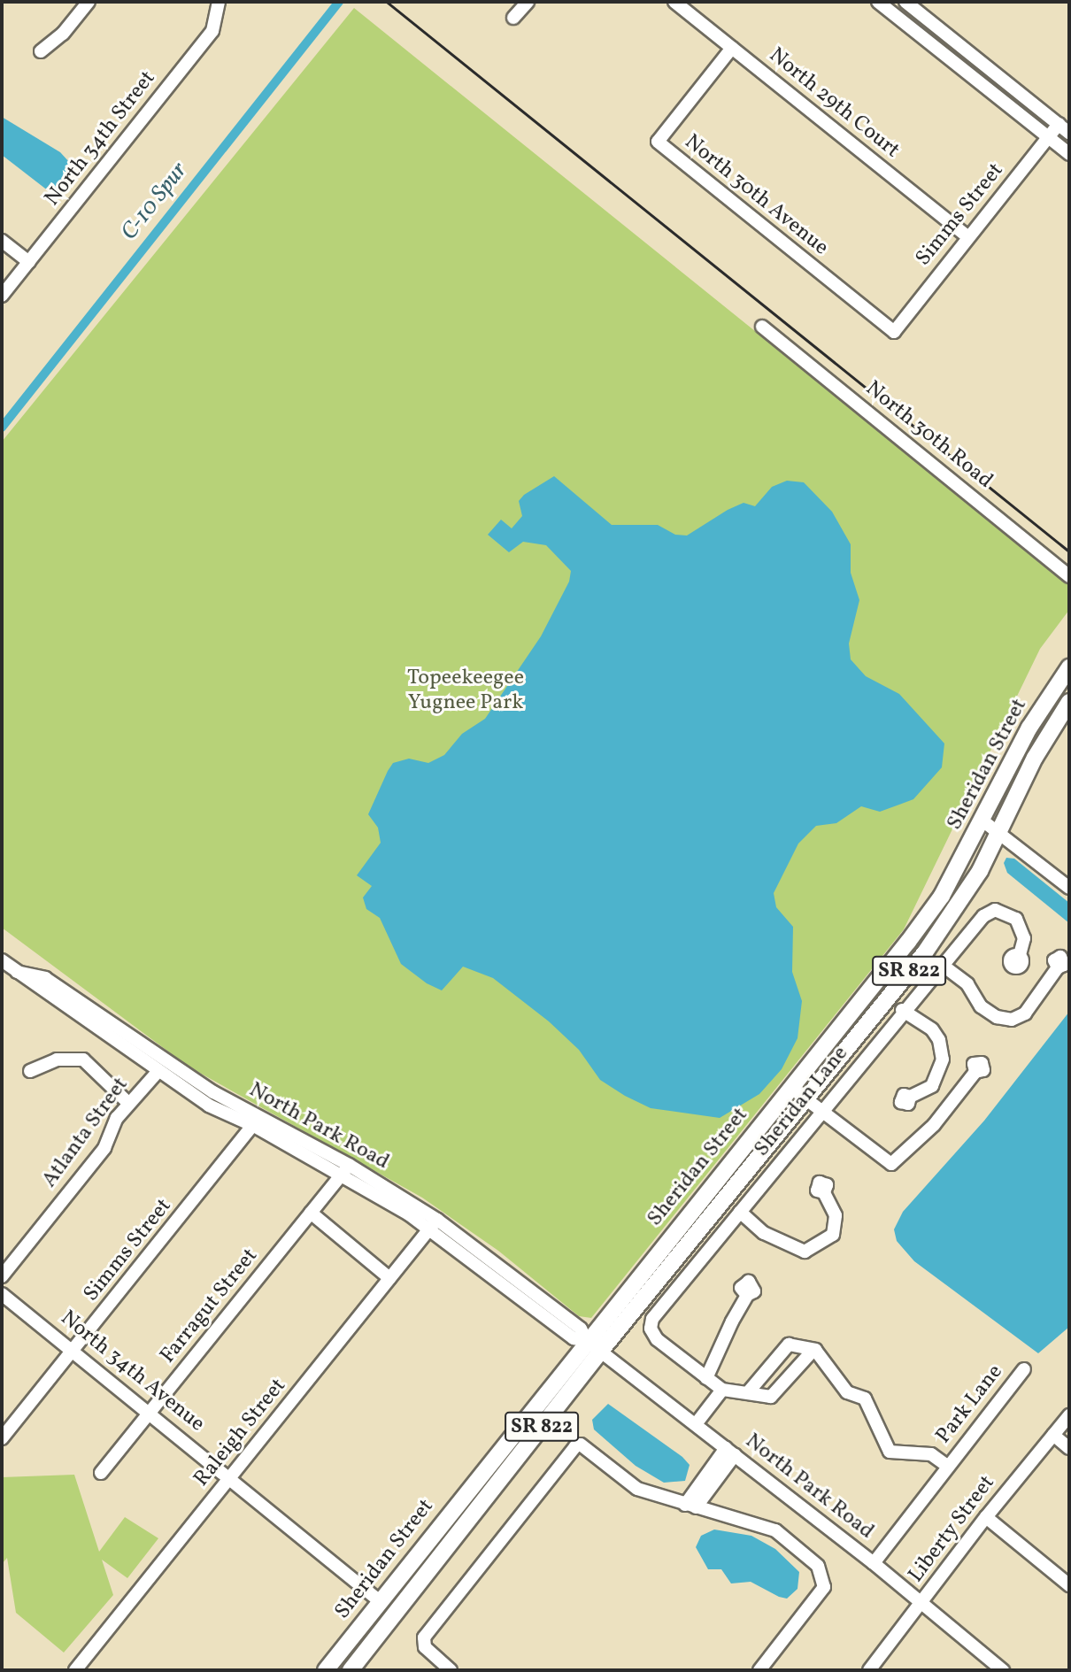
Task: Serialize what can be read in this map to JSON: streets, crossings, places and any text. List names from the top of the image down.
{
  "streets": {
    "main road": ["Sheridan Street", "SR 822"],
    "street": [
      "North 29th Court",
      "North 34th Street",
      "North 30th Avenue",
      "Simms Street",
      "North 30th Road",
      "Sheridan Lane",
      "North Park Road",
      "Atlanta Street",
      "Farragut Street",
      "North 34th Avenue",
      "Park Lane",
      "Raleigh Street",
      "Liberty Street"
    ]
  },
  "crossings": [
    ["North 29th Court", "North 30th Avenue"],
    ["North 29th Court", "Simms Street"],
    ["North 30th Avenue", "Simms Street"],
    ["Simms Street", "North Park Road"],
    ["Simms Street", "North 34th Avenue"],
    ["Sheridan Street", "North Park Road"],
    ["Sheridan Street", "North 34th Avenue"],
    ["North Park Road", "Atlanta Street"],
    ["North Park Road", "Farragut Street"],
    ["North Park Road", "Park Lane"],
    ["North Park Road", "Raleigh Street"],
    ["North Park Road", "Liberty Street"],
    ["Farragut Street", "North 34th Avenue"],
    ["North 34th Avenue", "Raleigh Street"]
  ],
  "water": ["C-10 Spur"],
  "parks": ["Topeekeegee Yugnee Park"]
}
